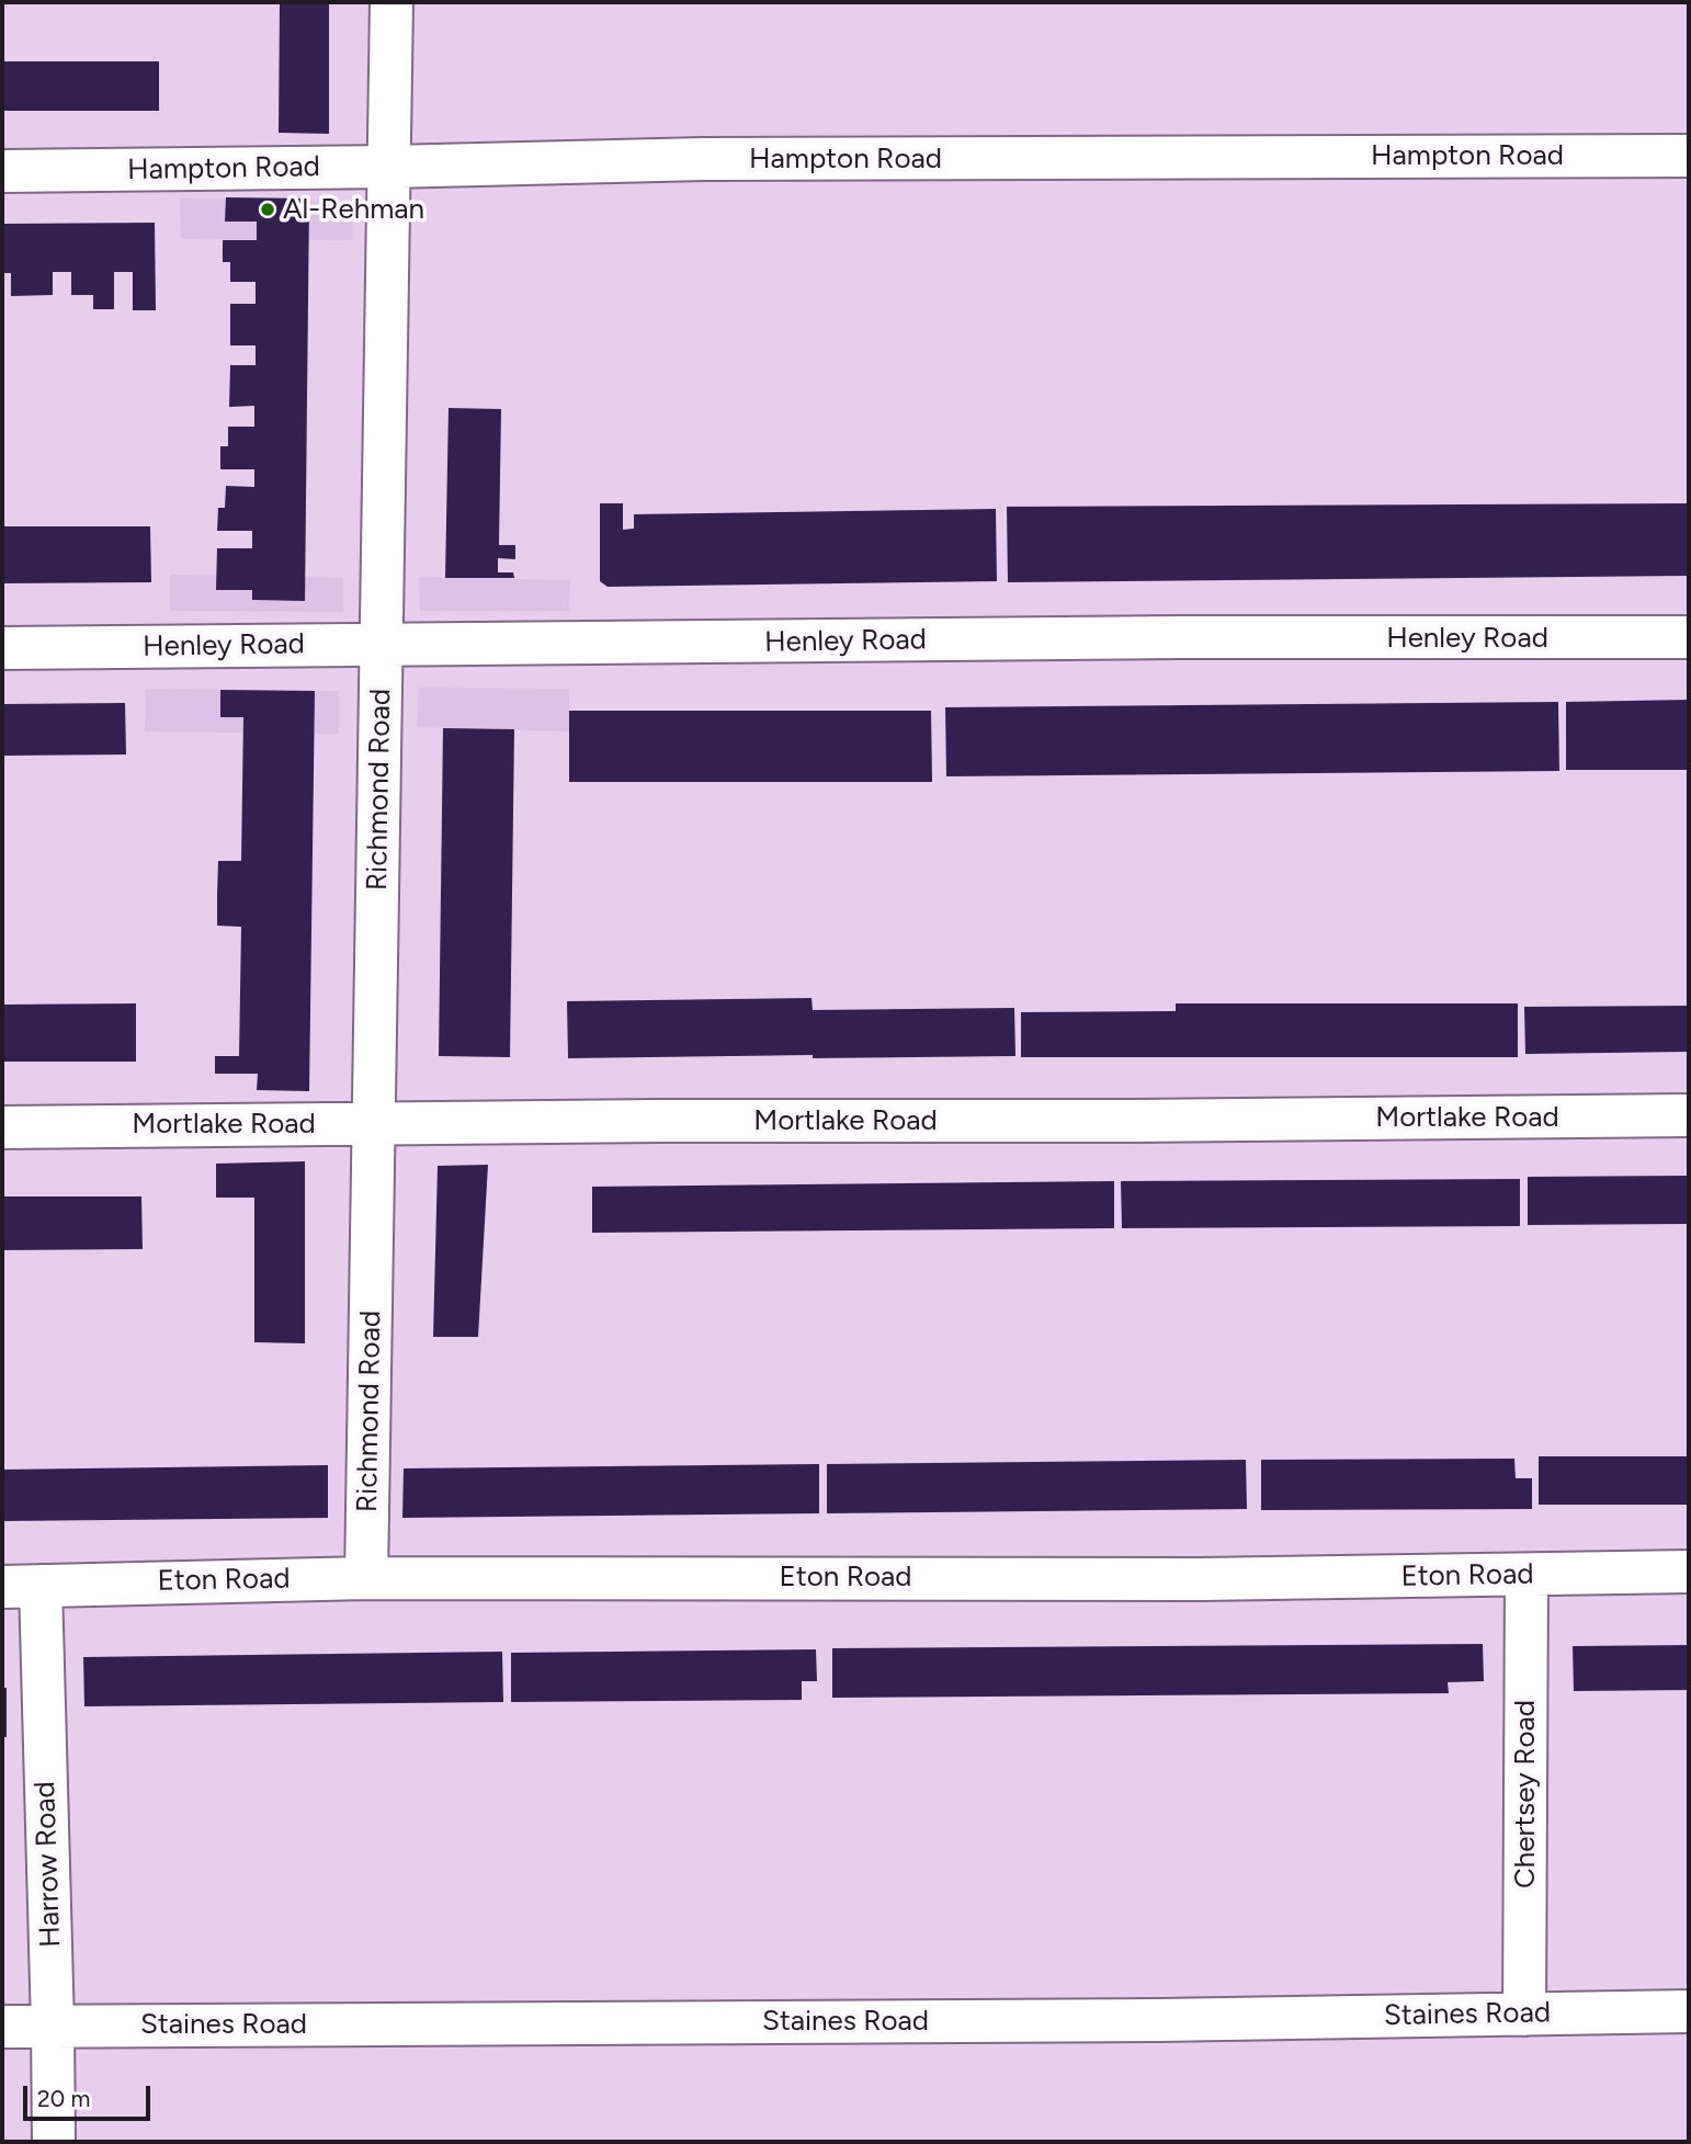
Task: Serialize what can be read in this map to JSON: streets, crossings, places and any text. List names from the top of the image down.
{
  "streets": {
    "street": [
      "Hampton Road",
      "Henley Road",
      "Richmond Road",
      "Mortlake Road",
      "Eton Road",
      "Chertsey Road",
      "Harrow Road",
      "Staines Road"
    ]
  },
  "crossings": [
    ["Hampton Road", "Richmond Road"],
    ["Henley Road", "Richmond Road"],
    ["Richmond Road", "Mortlake Road"],
    ["Richmond Road", "Eton Road"],
    ["Eton Road", "Chertsey Road"],
    ["Eton Road", "Harrow Road"],
    ["Chertsey Road", "Staines Road"],
    ["Harrow Road", "Staines Road"]
  ],
  "places": ["Al-Rehman"],
  "scale_bar": "20 m"
}
